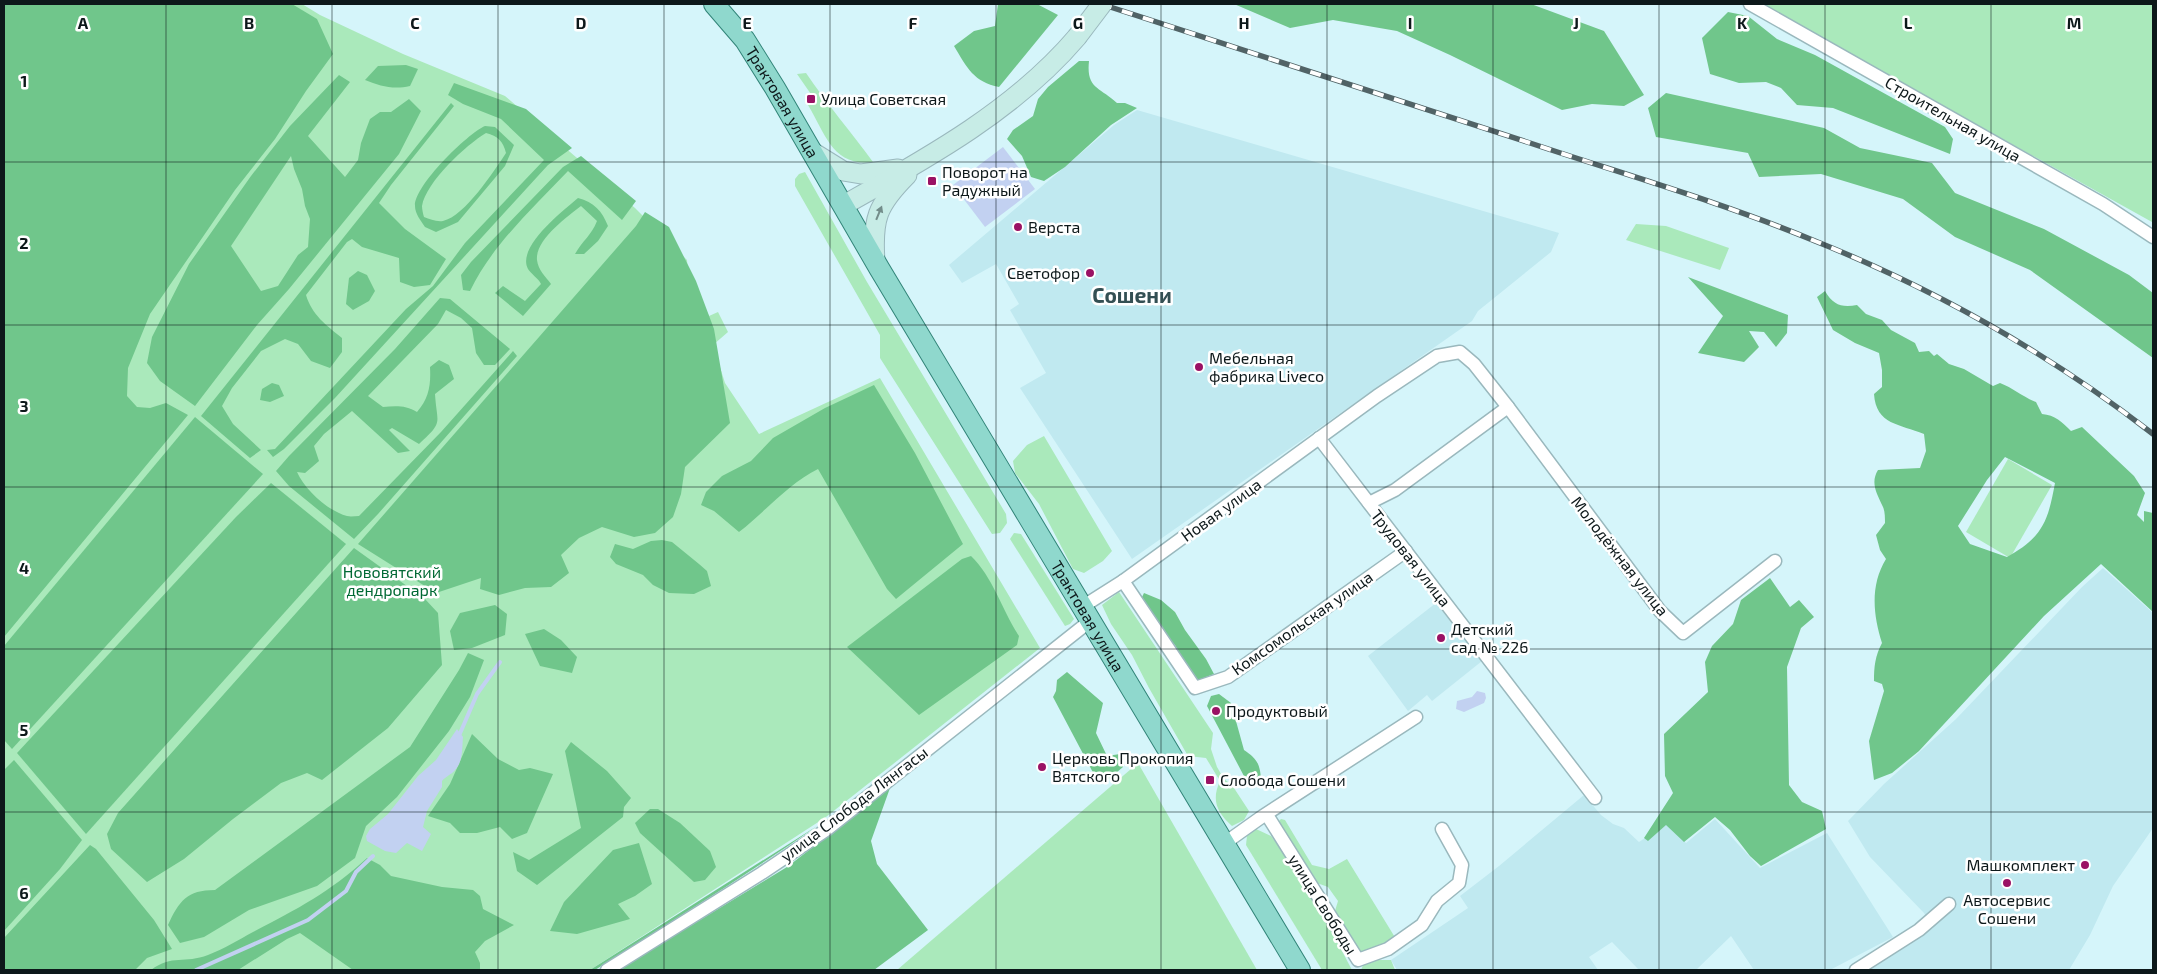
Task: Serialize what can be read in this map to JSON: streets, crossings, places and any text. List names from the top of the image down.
{
  "streets": {
    "main road": ["Трактовая улица"],
    "street": [
      "Строительная улица",
      "Новая улица",
      "Молодёжная улица",
      "Трудовая улица",
      "Комсомольская улица",
      "улица Слобода Лянгасы",
      "улица Свободы"
    ]
  },
  "crossings": [
    ["Трактовая улица", "Новая улица"],
    ["Трактовая улица", "улица Слобода Лянгасы"],
    ["Новая улица", "Молодёжная улица"],
    ["Новая улица", "Трудовая улица"],
    ["Новая улица", "Комсомольская улица"],
    ["Новая улица", "улица Слобода Лянгасы"],
    ["Молодёжная улица", "Трудовая улица"],
    ["Трудовая улица", "Комсомольская улица"]
  ],
  "districts": ["Сошени"],
  "parks": ["Нововятский дендропарк"],
  "places": {
    "transit": ["Улица Советская", "Поворот на Радужный", "Слобода Сошени"],
    "other": [
      "Верста",
      "Светофор",
      "Мебельная фабрика Liveco",
      "Детский сад № 226",
      "Продуктовый",
      "Церковь Прокопия Вятского",
      "Машкомплект",
      "Автосервис Сошени"
    ]
  },
  "grid": {
    "columns": [
      "A",
      "B",
      "C",
      "D",
      "E",
      "F",
      "G",
      "H",
      "I",
      "J",
      "K",
      "L",
      "M"
    ],
    "rows": [
      "1",
      "2",
      "3",
      "4",
      "5",
      "6"
    ]
  }
}
